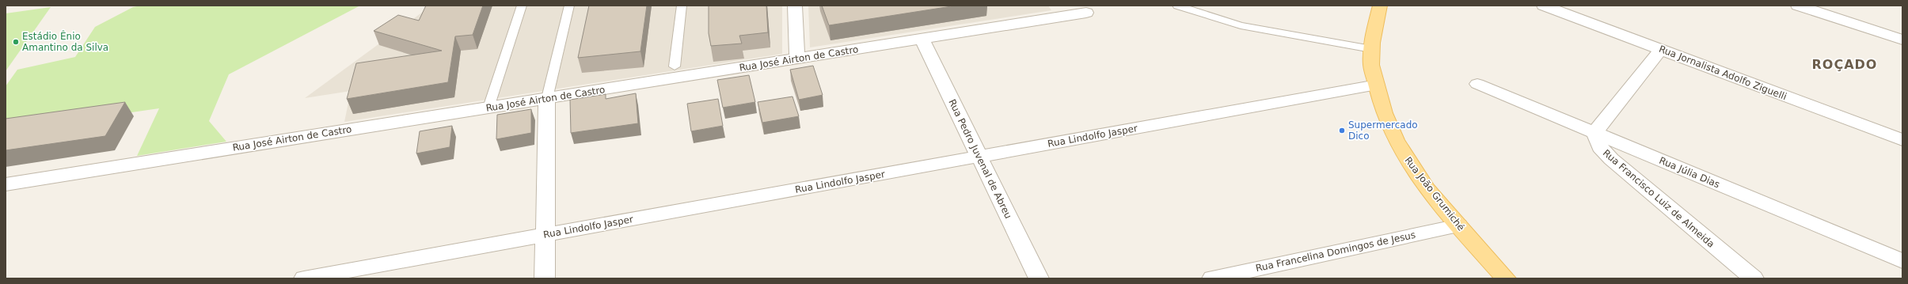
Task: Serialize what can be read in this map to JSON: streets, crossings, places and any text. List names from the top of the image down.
{
  "streets": {
    "main road": ["Rua João Grumiché"],
    "street": [
      "Rua José Airton de Castro",
      "Rua Jornalista Adolfo Ziguelli",
      "Rua Lindolfo Jasper",
      "Rua Pedro Juvenal de Abreu",
      "Rua Júlia Dias",
      "Rua Francisco Luiz de Almeida",
      "Rua Francelina Domingos de Jesus"
    ]
  },
  "crossings": [
    ["Rua José Airton de Castro", "Rua Pedro Juvenal de Abreu"],
    ["Rua Lindolfo Jasper", "Rua Pedro Juvenal de Abreu"],
    ["Rua Lindolfo Jasper", "Rua João Grumiché"],
    ["Rua Júlia Dias", "Rua Francisco Luiz de Almeida"],
    ["Rua João Grumiché", "Rua Francelina Domingos de Jesus"]
  ],
  "districts": ["ROÇADO"],
  "places": ["Estádio Ênio Amantino da Silva", "Supermercado Dico"]
}
